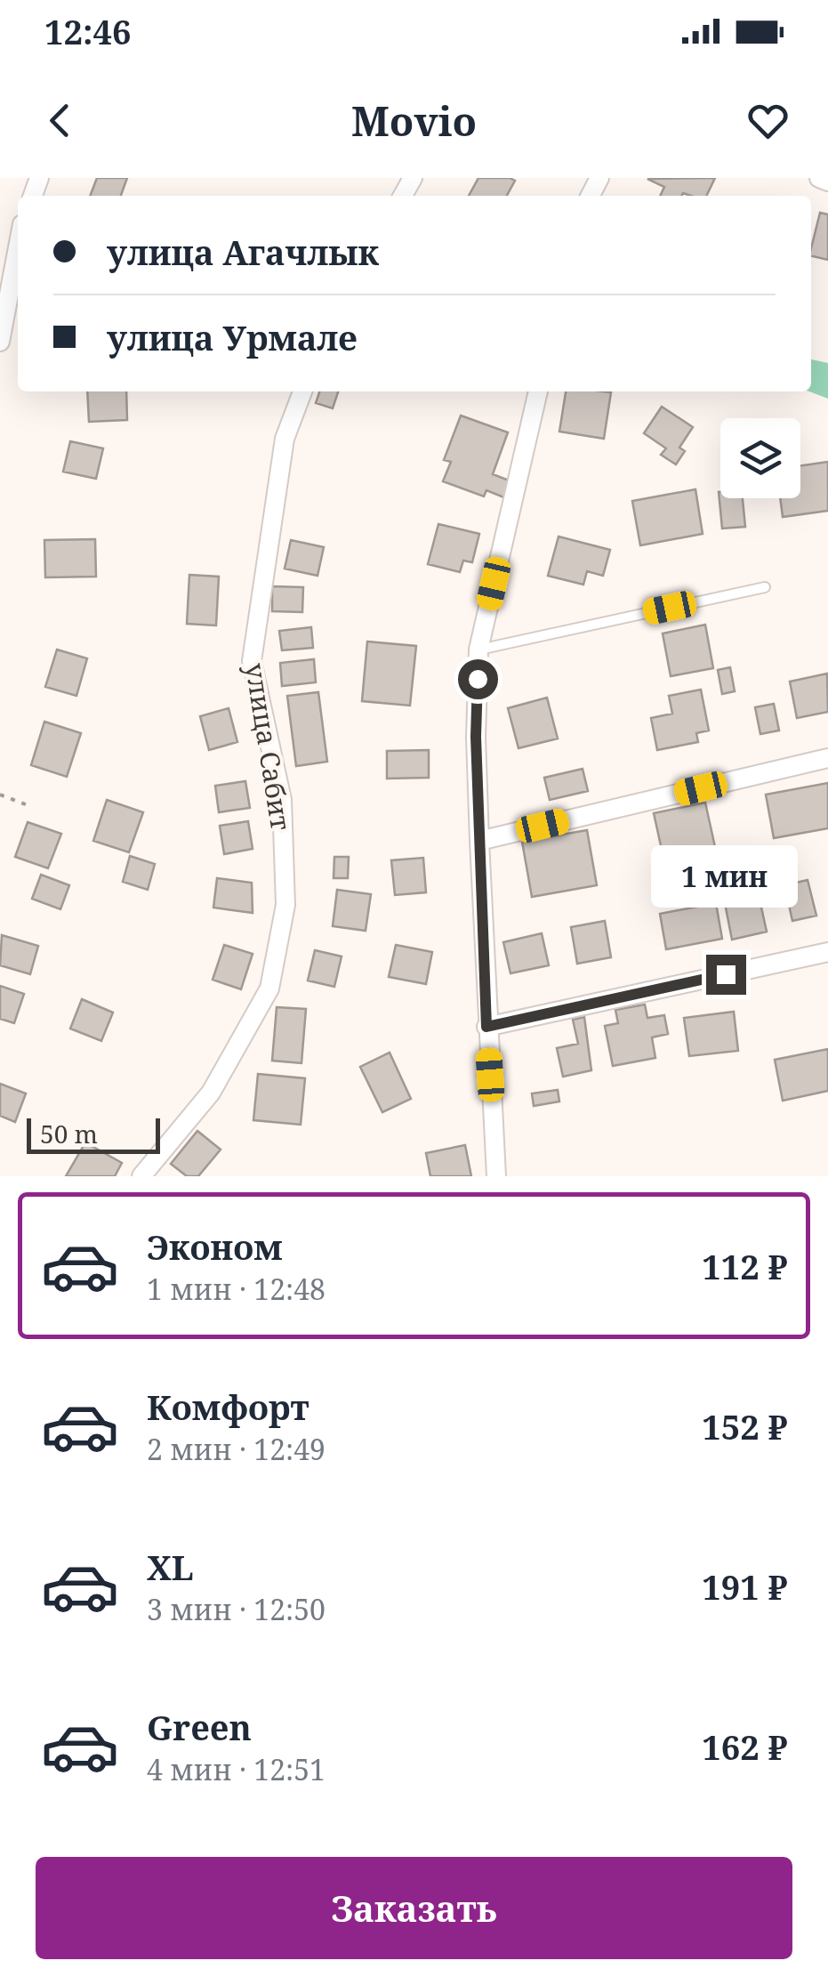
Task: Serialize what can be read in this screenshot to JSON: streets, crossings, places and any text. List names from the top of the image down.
{
  "streets": {
    "street": ["улица Сабит"]
  },
  "scale_bar": "50 m",
  "page": {
    "status": "12:46",
    "header": "Movio",
    "banner": ["улица Агачлык", "улица Урмале"],
    "bubble": "1 мин",
    "scale": "50 m",
    "list": [
      {
        "name": "Эконом",
        "note": "1 мин · 12:48",
        "value": "112 ₽"
      },
      {
        "name": "Комфорт",
        "note": "2 мин · 12:49",
        "value": "152 ₽"
      },
      {
        "name": "XL",
        "note": "3 мин · 12:50",
        "value": "191 ₽"
      },
      {
        "name": "Green",
        "note": "4 мин · 12:51",
        "value": "162 ₽"
      }
    ],
    "buttons": "Заказать"
  }
}
